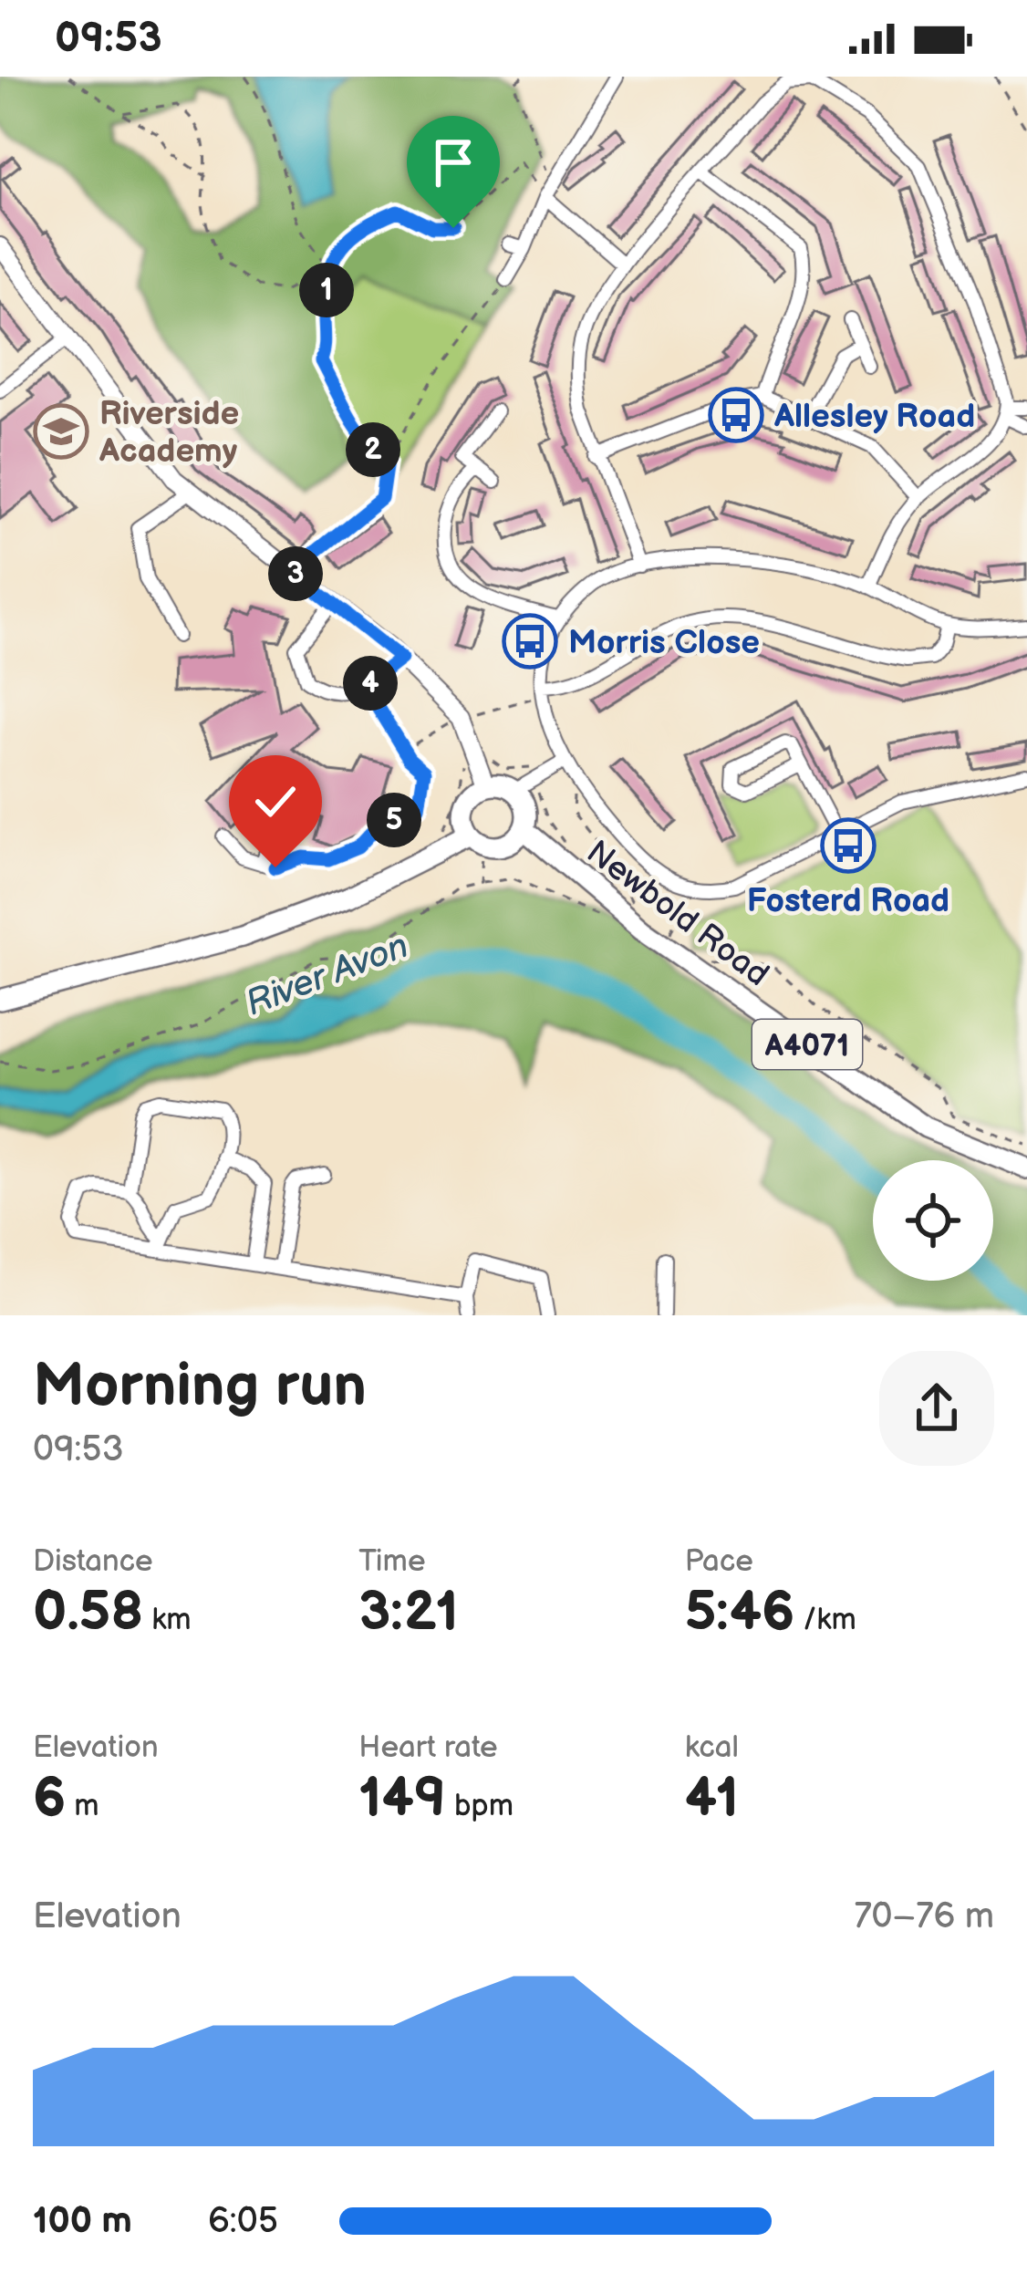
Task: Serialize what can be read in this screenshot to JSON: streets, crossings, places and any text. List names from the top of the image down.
{
  "streets": {
    "highway": ["Newbold Road", "A4071"]
  },
  "water": ["River Avon"],
  "places": {
    "bus stop": ["Allesley Road", "Morris Close", "Fosterd Road"],
    "school or university": ["Riverside Academy"]
  },
  "page": {
    "status": "09:53",
    "pins": [
      "1",
      "2",
      "3",
      "4",
      "5"
    ],
    "heading": ["Morning run", "09:53"],
    "stats": [
      ["Distance", "0.58 km"],
      ["Time", "3:21"],
      ["Pace", "5:46 /km"],
      ["Elevation", "6 m"],
      ["Heart rate", "149 bpm"],
      ["kcal", "41"]
    ],
    "chart": ["Elevation", "70–76 m"],
    "list": [
      {
        "name": "100 m",
        "note": "6:05"
      }
    ]
  }
}
